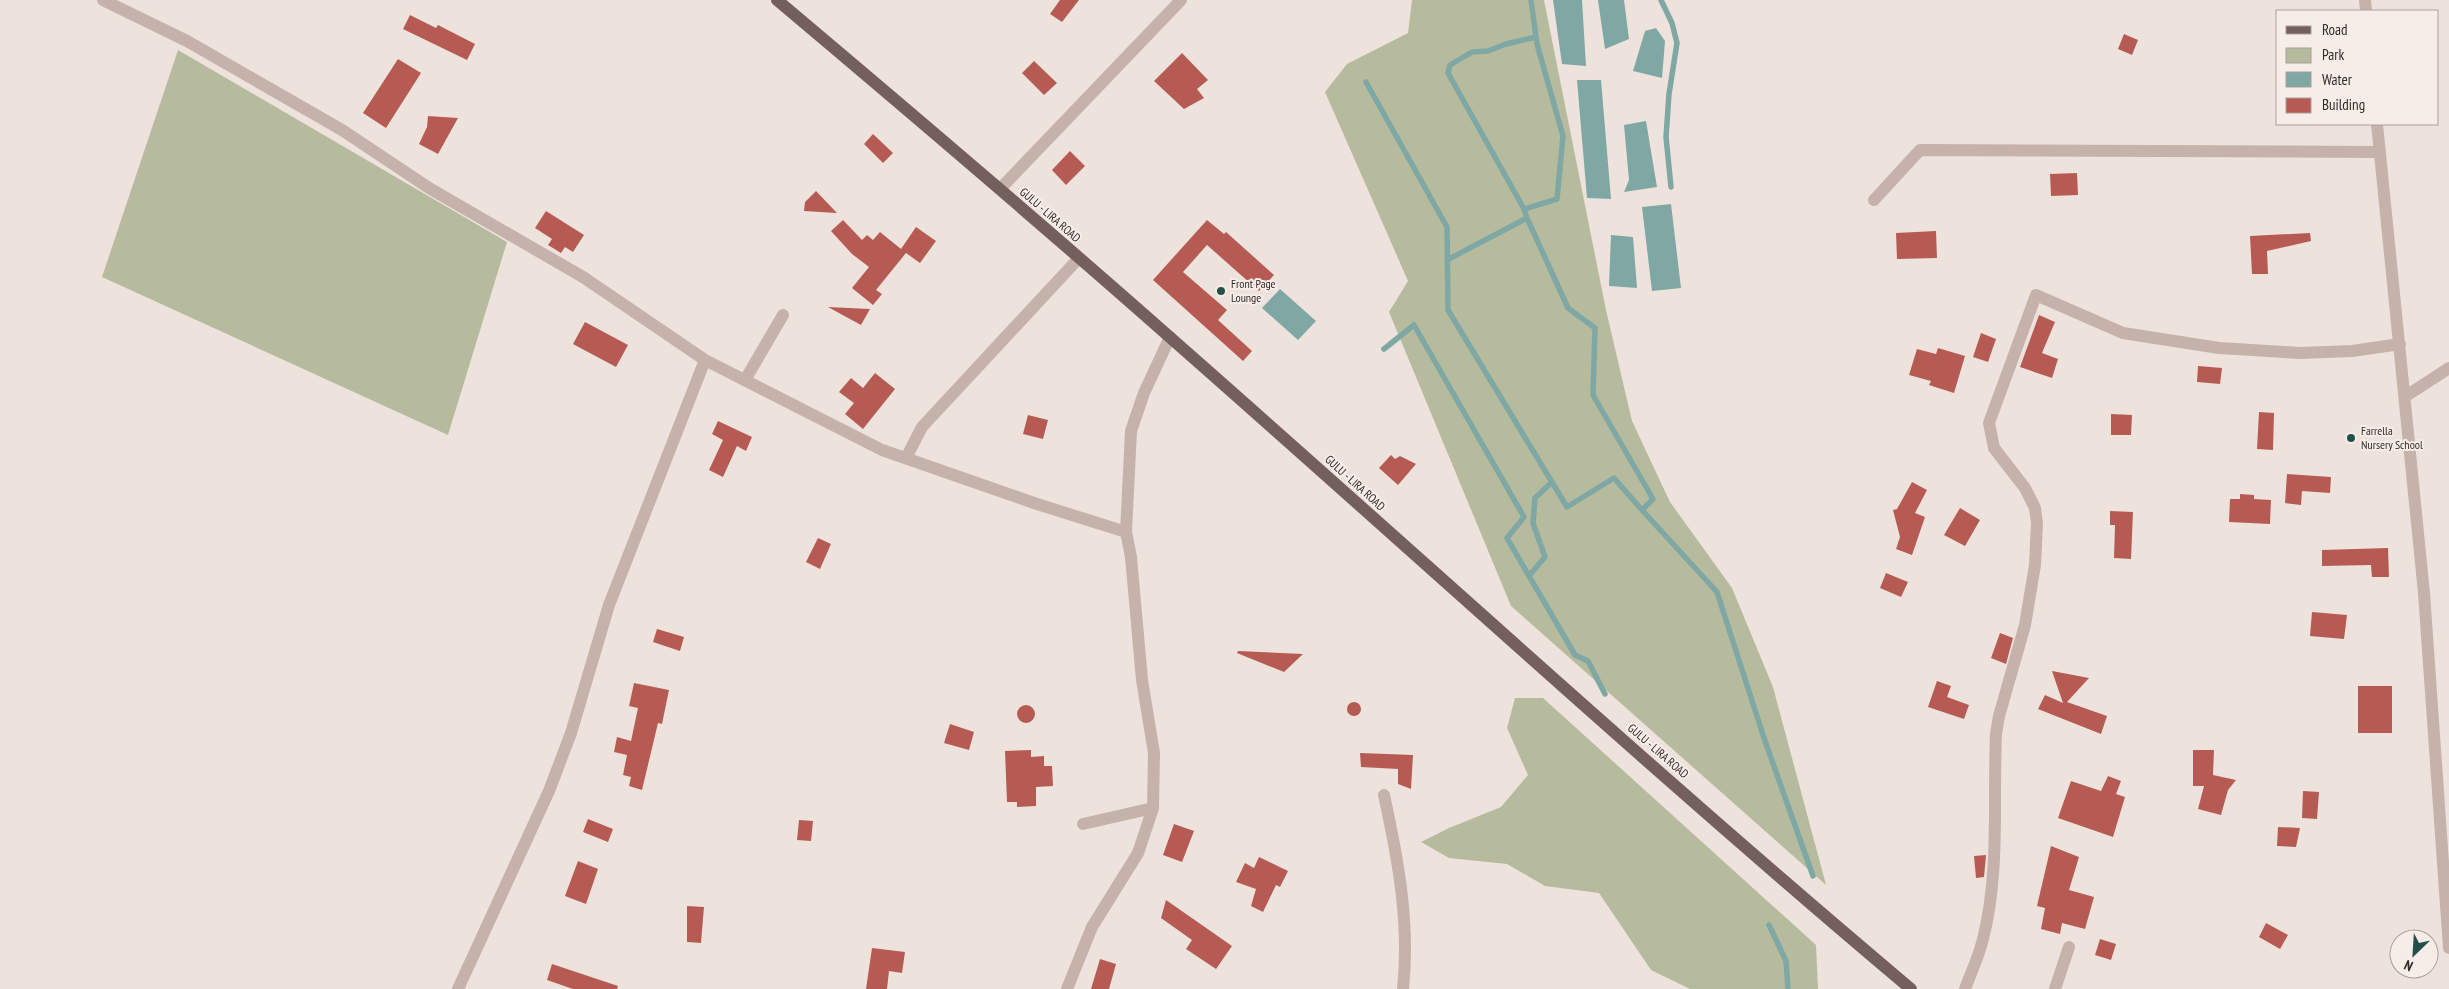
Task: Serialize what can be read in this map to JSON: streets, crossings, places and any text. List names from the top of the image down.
{
  "streets": {
    "main road": ["GULU - LIRA ROAD"]
  },
  "places": ["Front Page Lounge", "Farrella Nursery School"],
  "legend": [
    "Road",
    "Park",
    "Water",
    "Building"
  ],
  "north": "bottom left"
}
